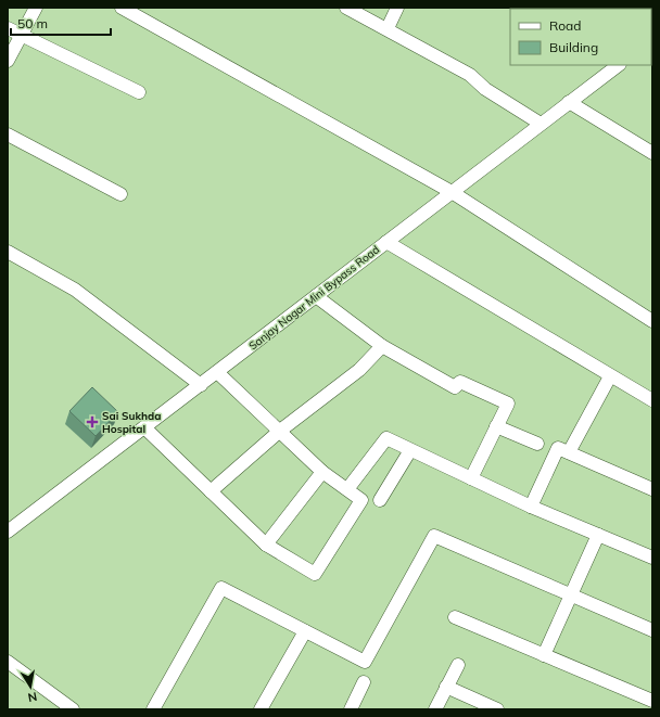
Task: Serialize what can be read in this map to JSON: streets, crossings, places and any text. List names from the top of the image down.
{
  "streets": {
    "street": ["Sanjay Nagar Mini Bypass Road"]
  },
  "places": {
    "health": ["Sai Sukhda Hospital"]
  },
  "legend": ["Road", "Building"],
  "scale_bar": "50 m",
  "north": "bottom"
}
